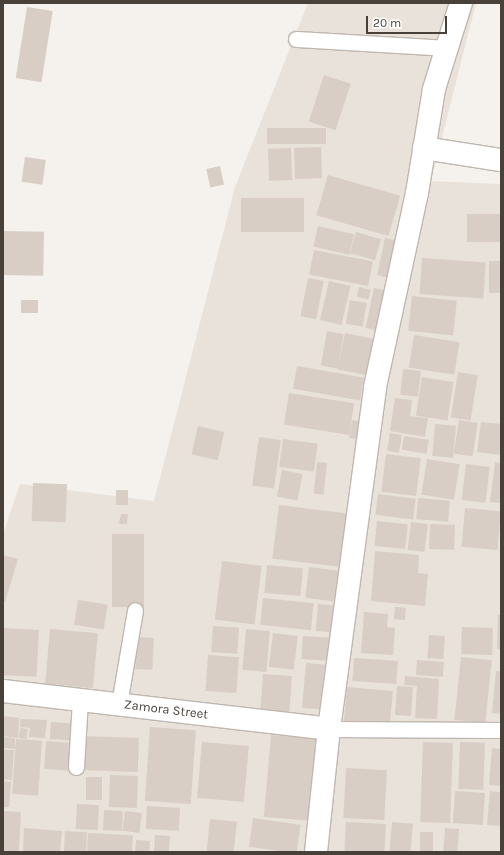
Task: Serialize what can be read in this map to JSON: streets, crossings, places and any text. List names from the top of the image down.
{
  "streets": {
    "street": ["Zamora Street"]
  },
  "scale_bar": "20 m"
}
